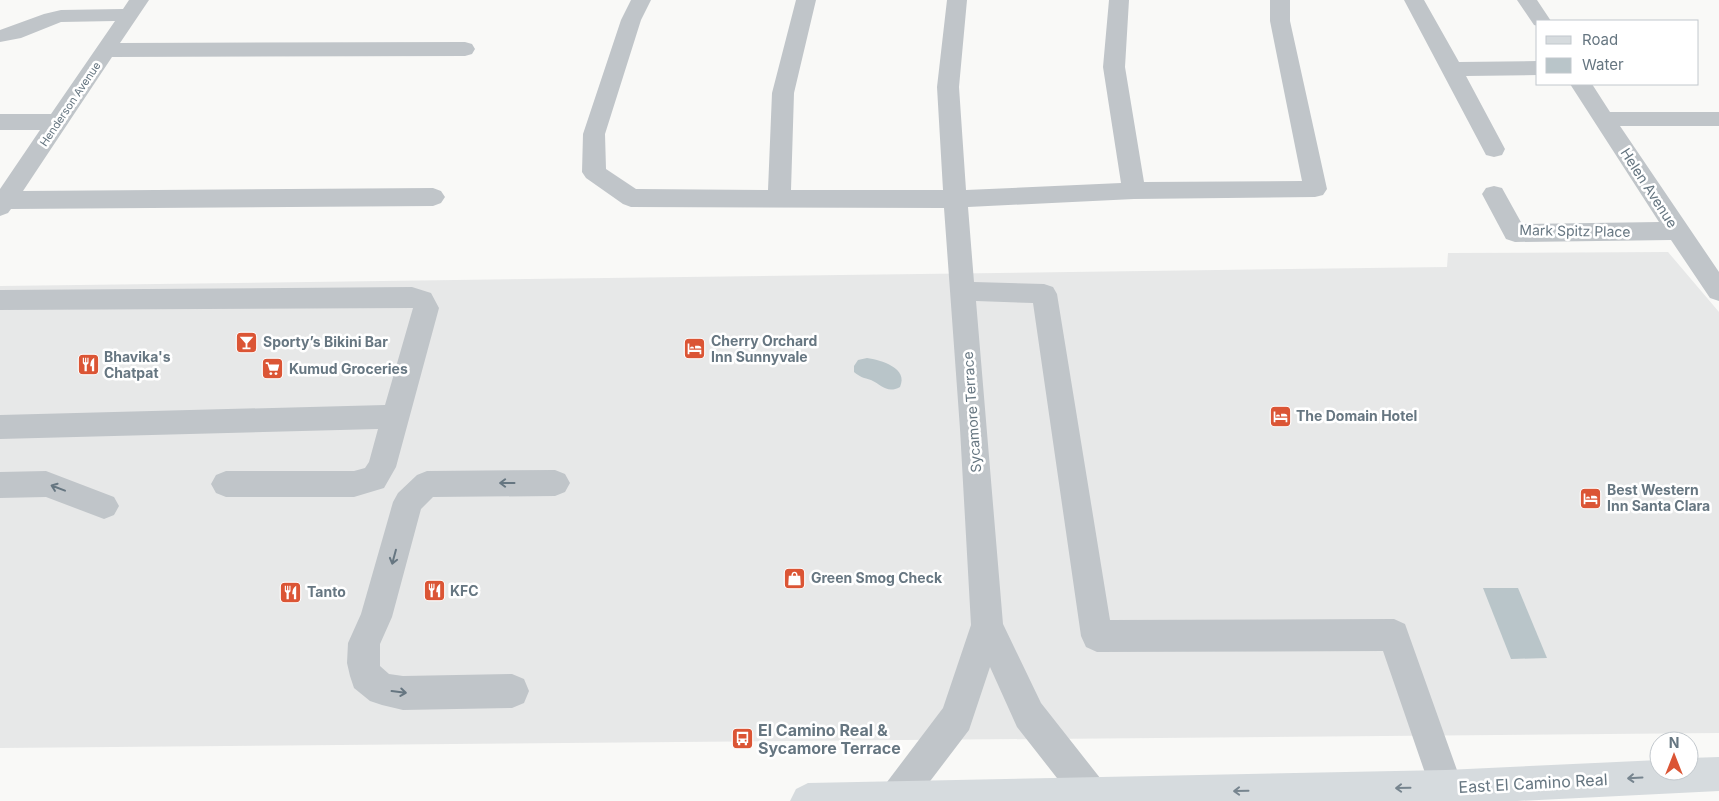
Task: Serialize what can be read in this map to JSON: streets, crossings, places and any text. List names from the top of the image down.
{
  "streets": {
    "main road": ["East El Camino Real"],
    "street": [
      "Henderson Avenue",
      "Helen Avenue",
      "Mark Spitz Place",
      "Sycamore Terrace"
    ]
  },
  "crossings": [
    ["Helen Avenue", "Mark Spitz Place"],
    ["Sycamore Terrace", "East El Camino Real"]
  ],
  "one_way": ["East El Camino Real"],
  "places": {
    "bar": ["Sporty’s Bikini Bar"],
    "hotel": ["Cherry Orchard Inn Sunnyvale", "The Domain Hotel", "Best Western Inn Santa Clara"],
    "restaurant": ["Bhavika's Chatpat", "KFC", "Tanto"],
    "supermarket": ["Kumud Groceries"],
    "shop": ["Green Smog Check"],
    "bus stop": ["El Camino Real & Sycamore Terrace"]
  },
  "legend": ["Road", "Water"],
  "north": "top"
}
